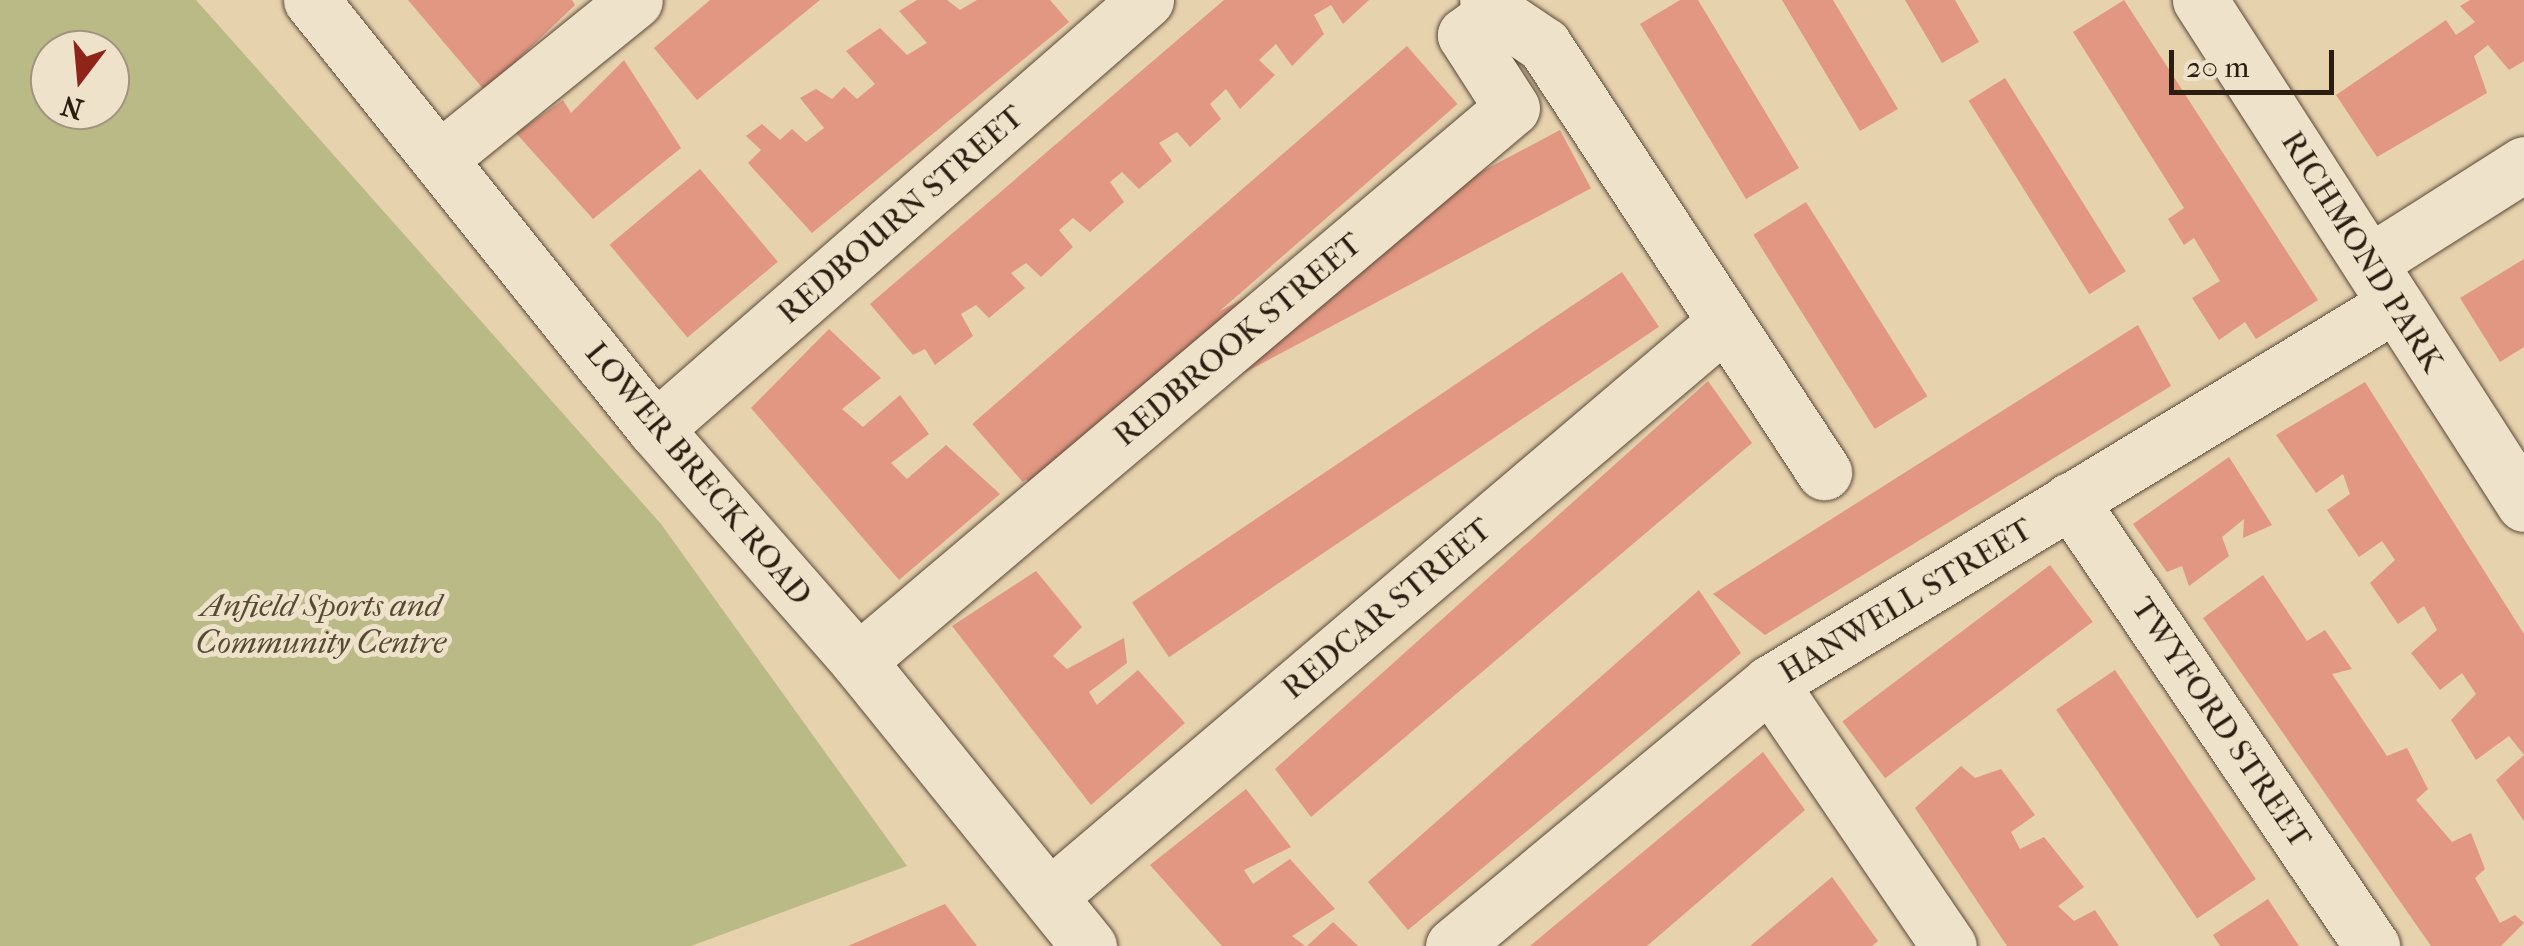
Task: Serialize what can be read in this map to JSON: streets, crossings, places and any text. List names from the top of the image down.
{
  "streets": {
    "street": [
      "REDBOURN STREET",
      "RICHMOND PARK",
      "REDBROOK STREET",
      "LOWER BRECK ROAD",
      "HANWELL STREET",
      "REDCAR STREET",
      "TWYFORD STREET"
    ]
  },
  "crossings": [
    ["REDBOURN STREET", "LOWER BRECK ROAD"],
    ["RICHMOND PARK", "HANWELL STREET"],
    ["REDBROOK STREET", "LOWER BRECK ROAD"],
    ["LOWER BRECK ROAD", "REDCAR STREET"],
    ["HANWELL STREET", "TWYFORD STREET"]
  ],
  "parks": ["Anfield Sports and Community Centre"],
  "scale_bar": "20 m",
  "north": "bottom"
}
